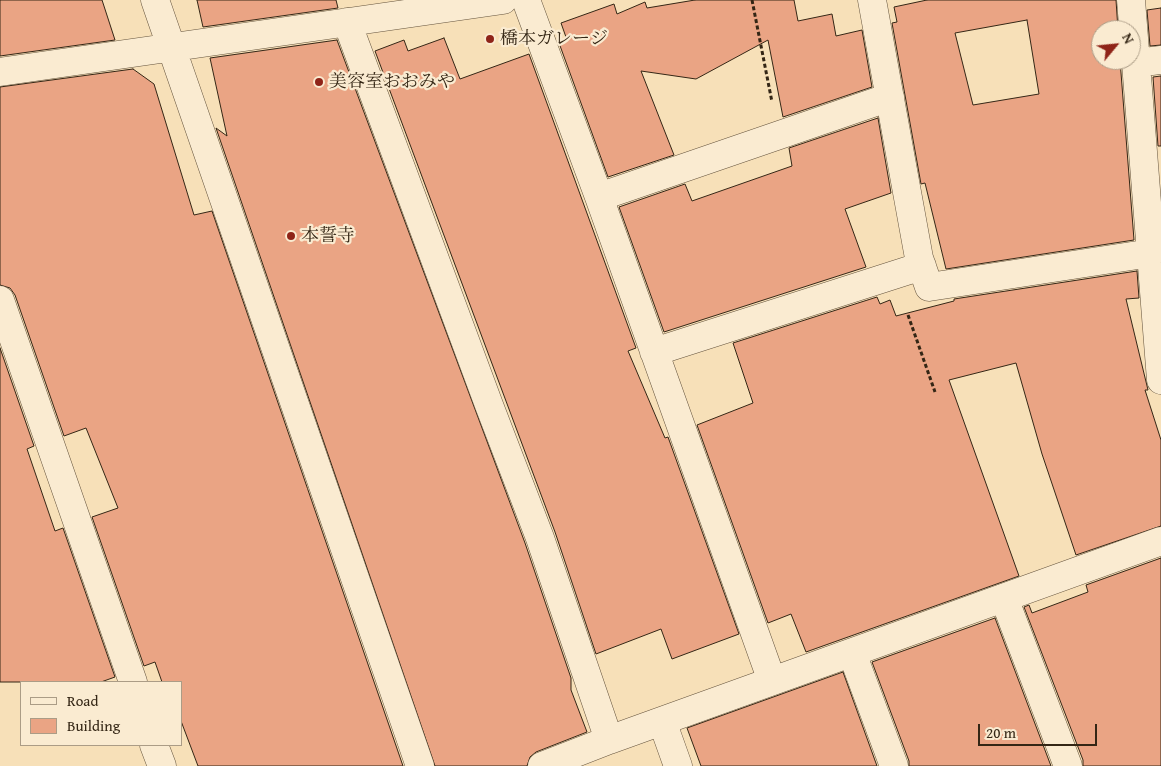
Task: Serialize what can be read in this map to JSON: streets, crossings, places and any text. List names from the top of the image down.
{
  "places": ["橋本ガレージ", "美容室おおみや", "本誓寺"],
  "legend": ["Road", "Building"],
  "scale_bar": "20 m",
  "north": "top right"
}
